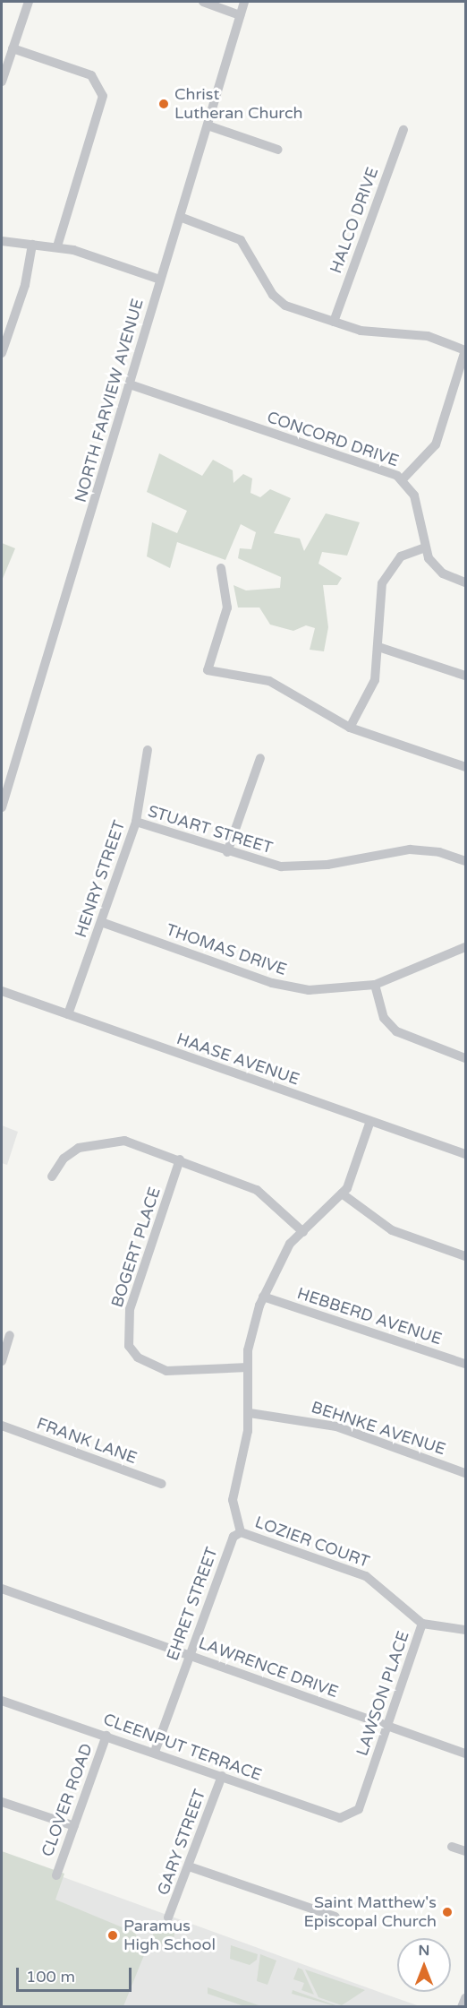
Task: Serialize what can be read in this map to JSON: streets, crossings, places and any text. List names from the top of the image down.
{
  "streets": {
    "street": [
      "HALCO DRIVE",
      "NORTH FARVIEW AVENUE",
      "CONCORD DRIVE",
      "STUART STREET",
      "HENRY STREET",
      "THOMAS DRIVE",
      "HAASE AVENUE",
      "BOGERT PLACE",
      "HEBBERD AVENUE",
      "BEHNKE AVENUE",
      "FRANK LANE",
      "LOZIER COURT",
      "EHRET STREET",
      "LAWRENCE DRIVE",
      "LAWSON PLACE",
      "CLEENPUT TERRACE",
      "CLOVER ROAD",
      "GARY STREET"
    ]
  },
  "crossings": [
    ["NORTH FARVIEW AVENUE", "CONCORD DRIVE"],
    ["STUART STREET", "HENRY STREET"],
    ["HENRY STREET", "THOMAS DRIVE"],
    ["HENRY STREET", "HAASE AVENUE"],
    ["LOZIER COURT", "EHRET STREET"],
    ["LOZIER COURT", "LAWSON PLACE"],
    ["EHRET STREET", "LAWRENCE DRIVE"],
    ["EHRET STREET", "CLEENPUT TERRACE"],
    ["LAWRENCE DRIVE", "LAWSON PLACE"],
    ["LAWSON PLACE", "CLEENPUT TERRACE"],
    ["CLEENPUT TERRACE", "CLOVER ROAD"],
    ["CLEENPUT TERRACE", "GARY STREET"]
  ],
  "places": ["Christ Lutheran Church", "Saint Matthew's Episcopal Church", "Paramus High School"],
  "scale_bar": "100 m",
  "north": "top"
}
